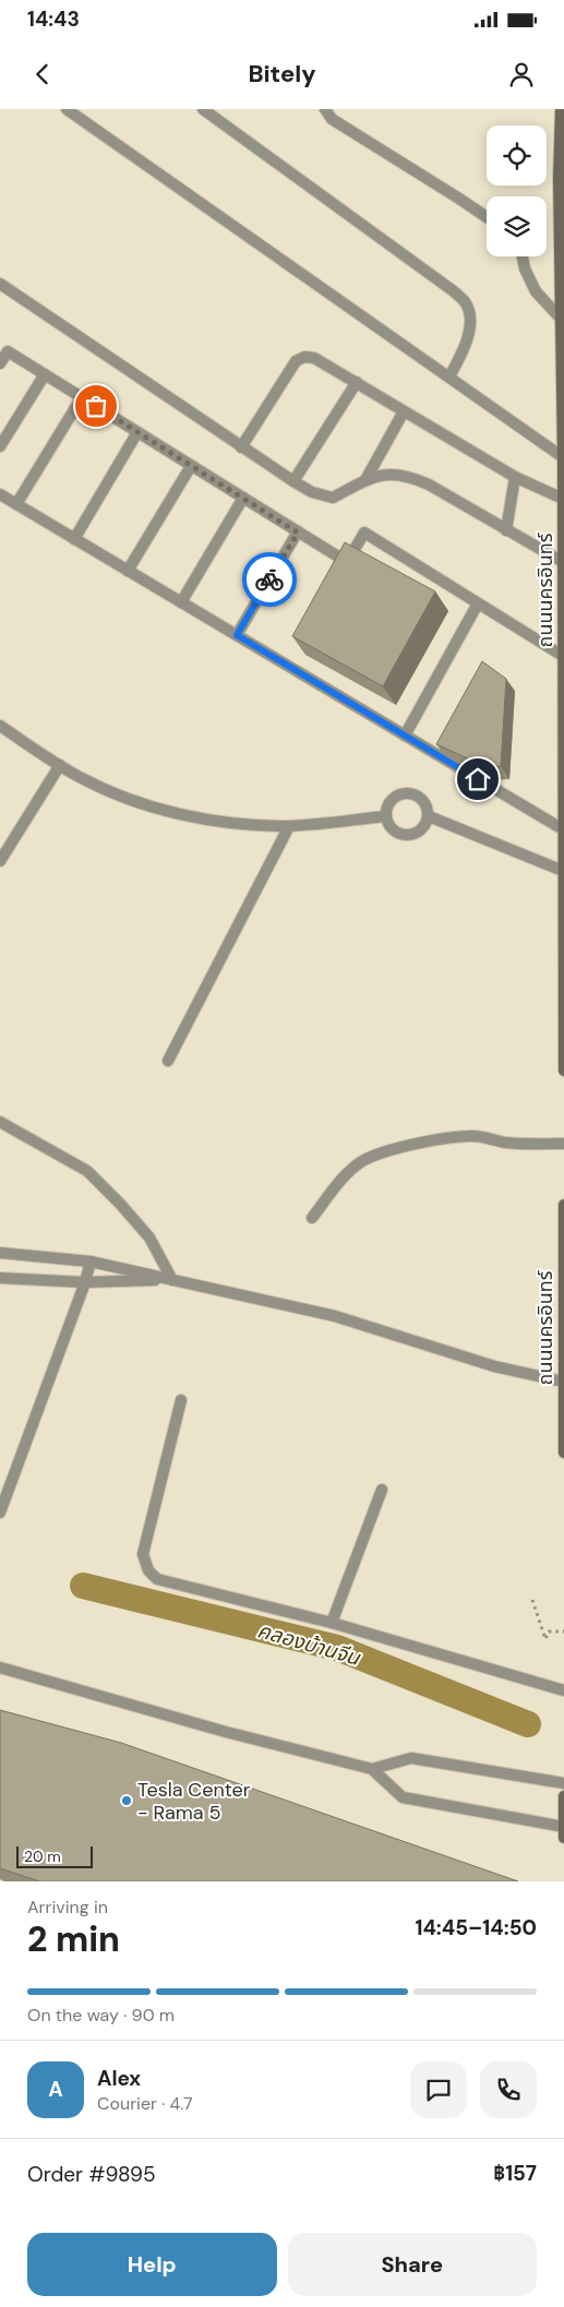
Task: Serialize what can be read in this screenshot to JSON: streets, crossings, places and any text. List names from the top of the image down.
{
  "streets": {
    "main road": ["ถนนนครอินทร์"]
  },
  "water": ["คลองบ้านจีน"],
  "places": ["Tesla Center - Rama 5"],
  "scale_bar": "20 m",
  "page": {
    "status": "14:43",
    "header": "Bitely",
    "scale": "20 m",
    "heading": ["2 min", "Arriving in", "14:45–14:50"],
    "panel": [
      "Alex",
      "Courier · 4.7",
      "Order #9895",
      "฿157"
    ],
    "bar": "On the way · 90 m",
    "round": "A",
    "buttons": ["Help", "Share"]
  }
}
